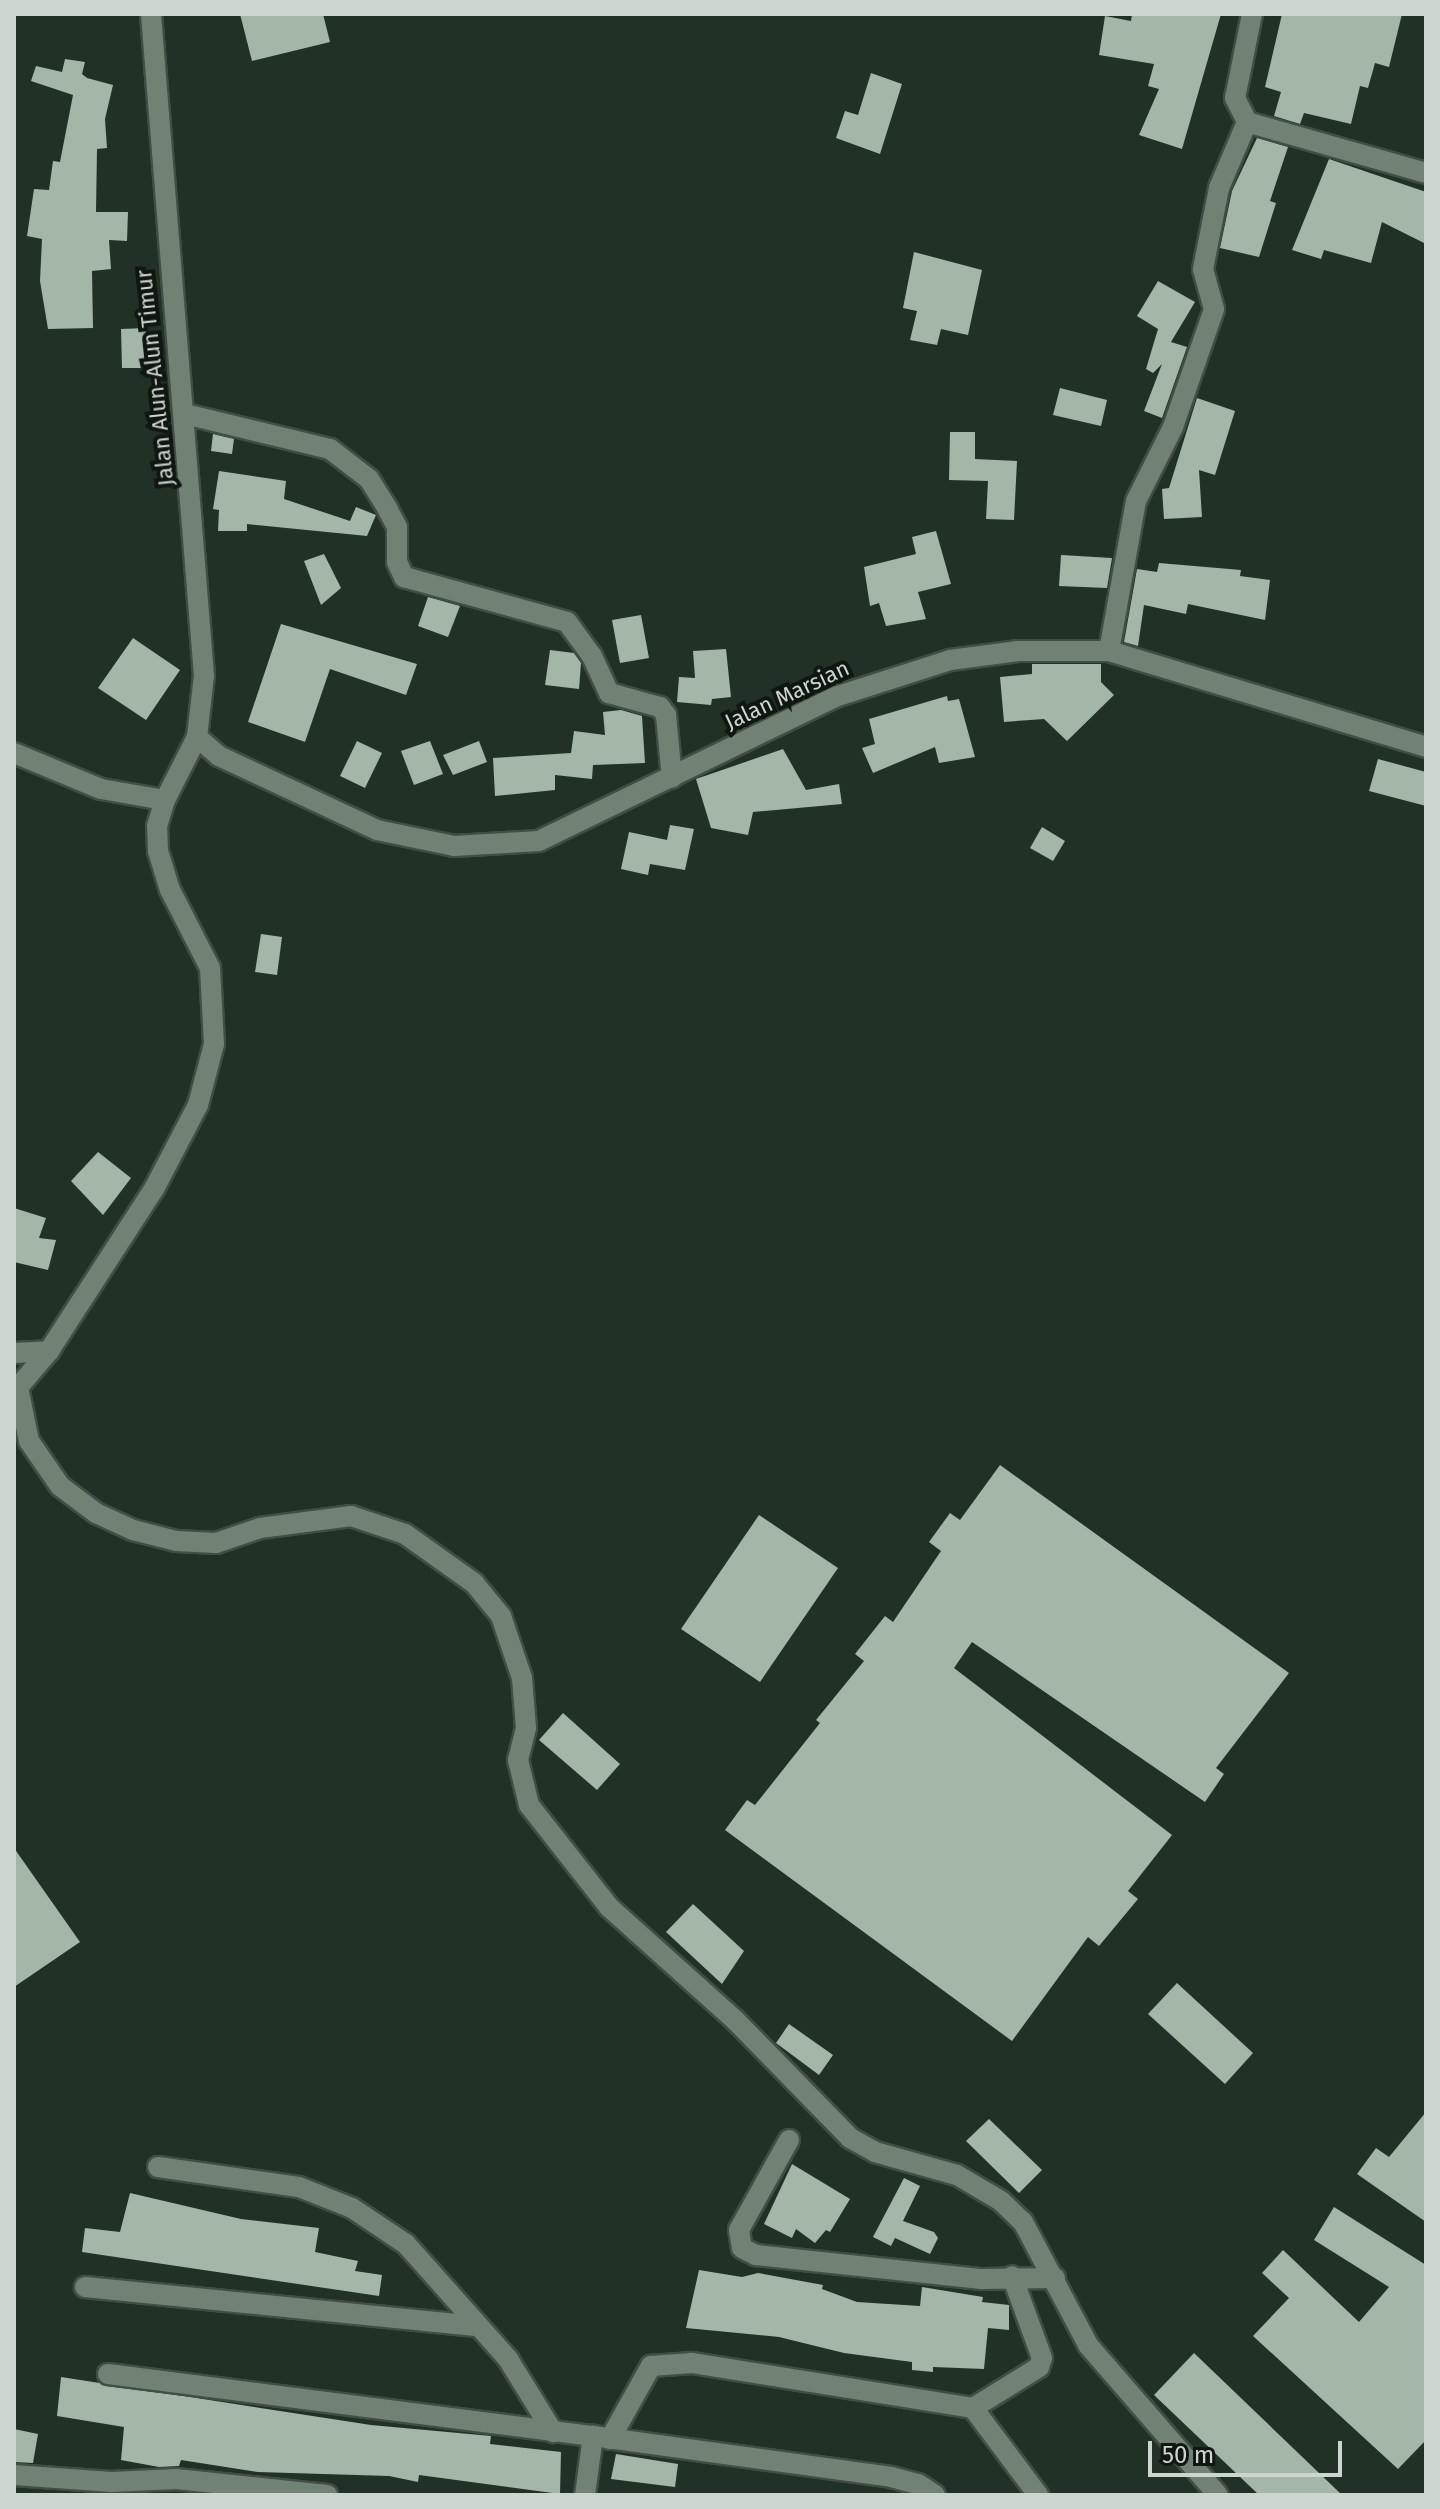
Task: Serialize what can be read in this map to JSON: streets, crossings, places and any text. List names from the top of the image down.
{
  "streets": {
    "street": ["Jalan Alun-Alun Timur", "Jalan Marsian"]
  },
  "crossings": [
    ["Jalan Alun-Alun Timur", "Jalan Marsian"]
  ],
  "scale_bar": "50 m"
}
